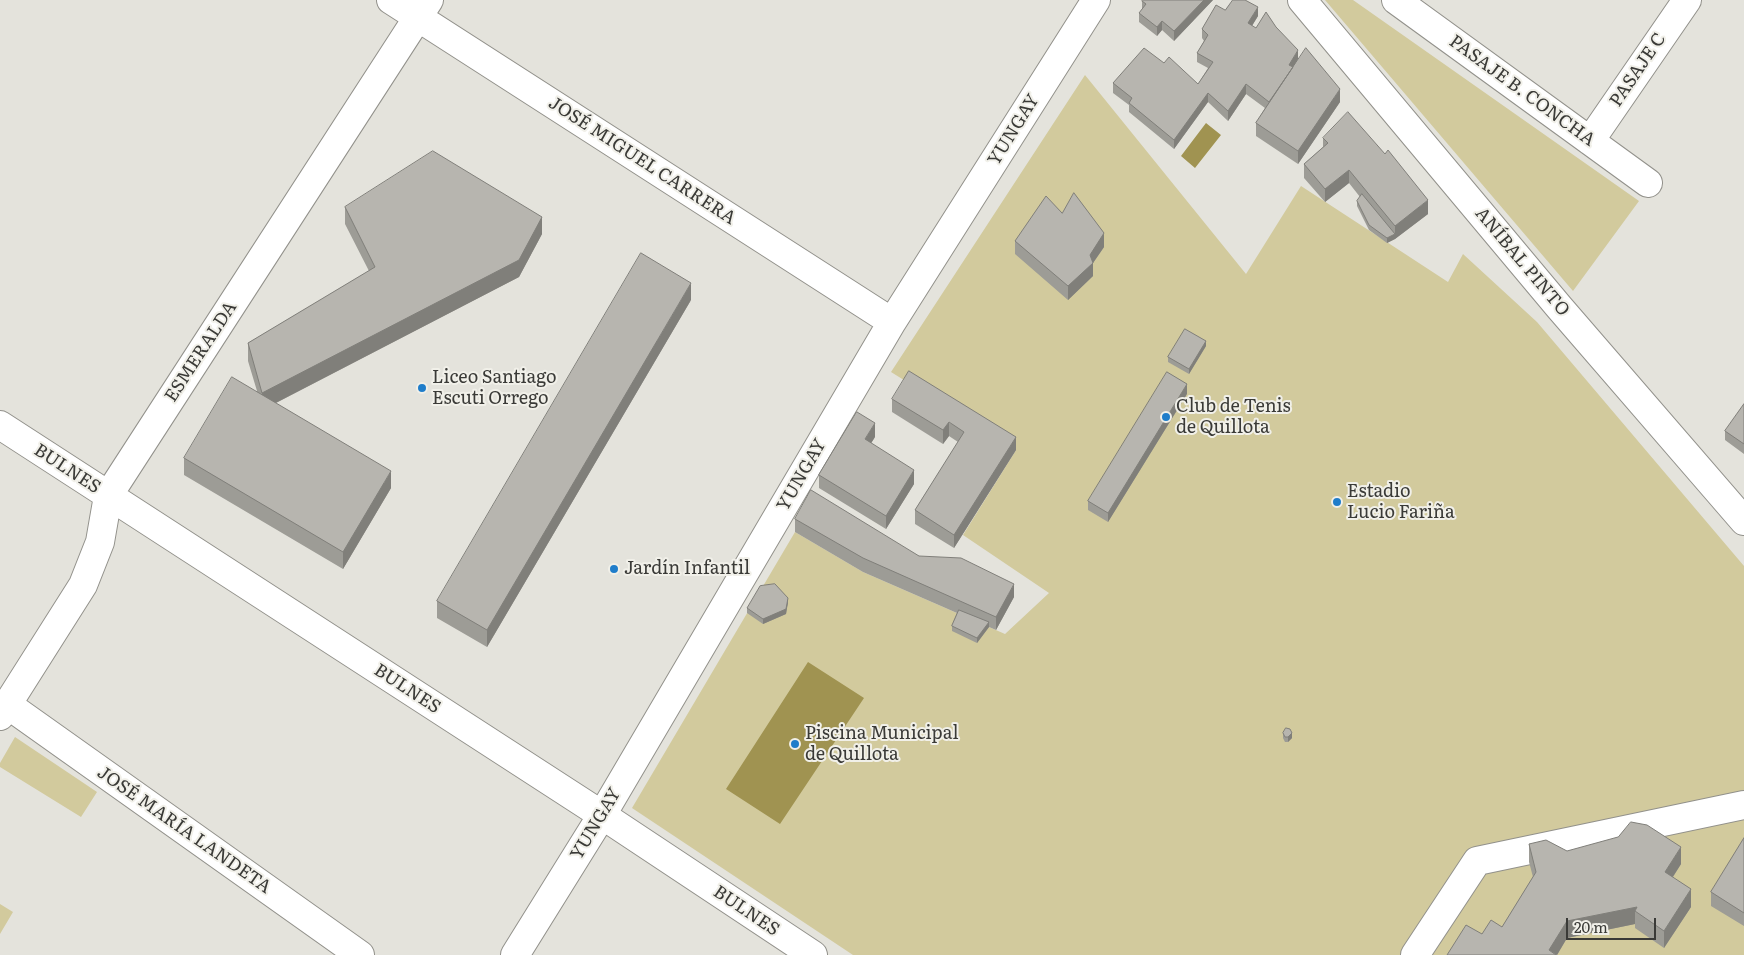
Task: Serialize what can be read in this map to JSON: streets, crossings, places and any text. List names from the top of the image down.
{
  "streets": {
    "street": [
      "PASAJE C",
      "PASAJE B. CONCHA",
      "YUNGAY",
      "JOSÉ MIGUEL CARRERA",
      "ANÍBAL PINTO",
      "ESMERALDA",
      "BULNES",
      "JOSÉ MARÍA LANDETA"
    ]
  },
  "crossings": [
    ["PASAJE C", "PASAJE B. CONCHA"],
    ["YUNGAY", "JOSÉ MIGUEL CARRERA"],
    ["YUNGAY", "BULNES"],
    ["JOSÉ MIGUEL CARRERA", "ESMERALDA"],
    ["ESMERALDA", "BULNES"],
    ["ESMERALDA", "JOSÉ MARÍA LANDETA"]
  ],
  "places": [
    "Liceo Santiago Escuti Orrego",
    "Club de Tenis de Quillota",
    "Estadio Lucio Fariña",
    "Jardín Infantil",
    "Piscina Municipal de Quillota"
  ],
  "scale_bar": "20 m"
}
